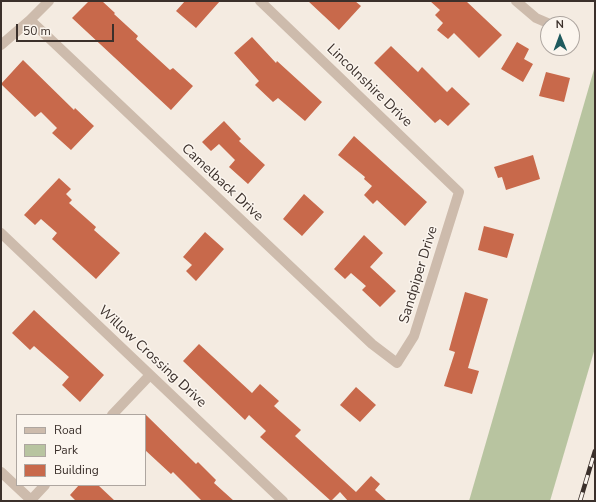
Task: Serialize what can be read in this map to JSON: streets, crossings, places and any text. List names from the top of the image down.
{
  "streets": {
    "street": [
      "Lincolnshire Drive",
      "Camelback Drive",
      "Sandpiper Drive",
      "Willow Crossing Drive"
    ]
  },
  "crossings": [
    ["Lincolnshire Drive", "Sandpiper Drive"],
    ["Camelback Drive", "Sandpiper Drive"]
  ],
  "legend": ["Road", "Park", "Building"],
  "scale_bar": "50 m",
  "north": "top"
}
